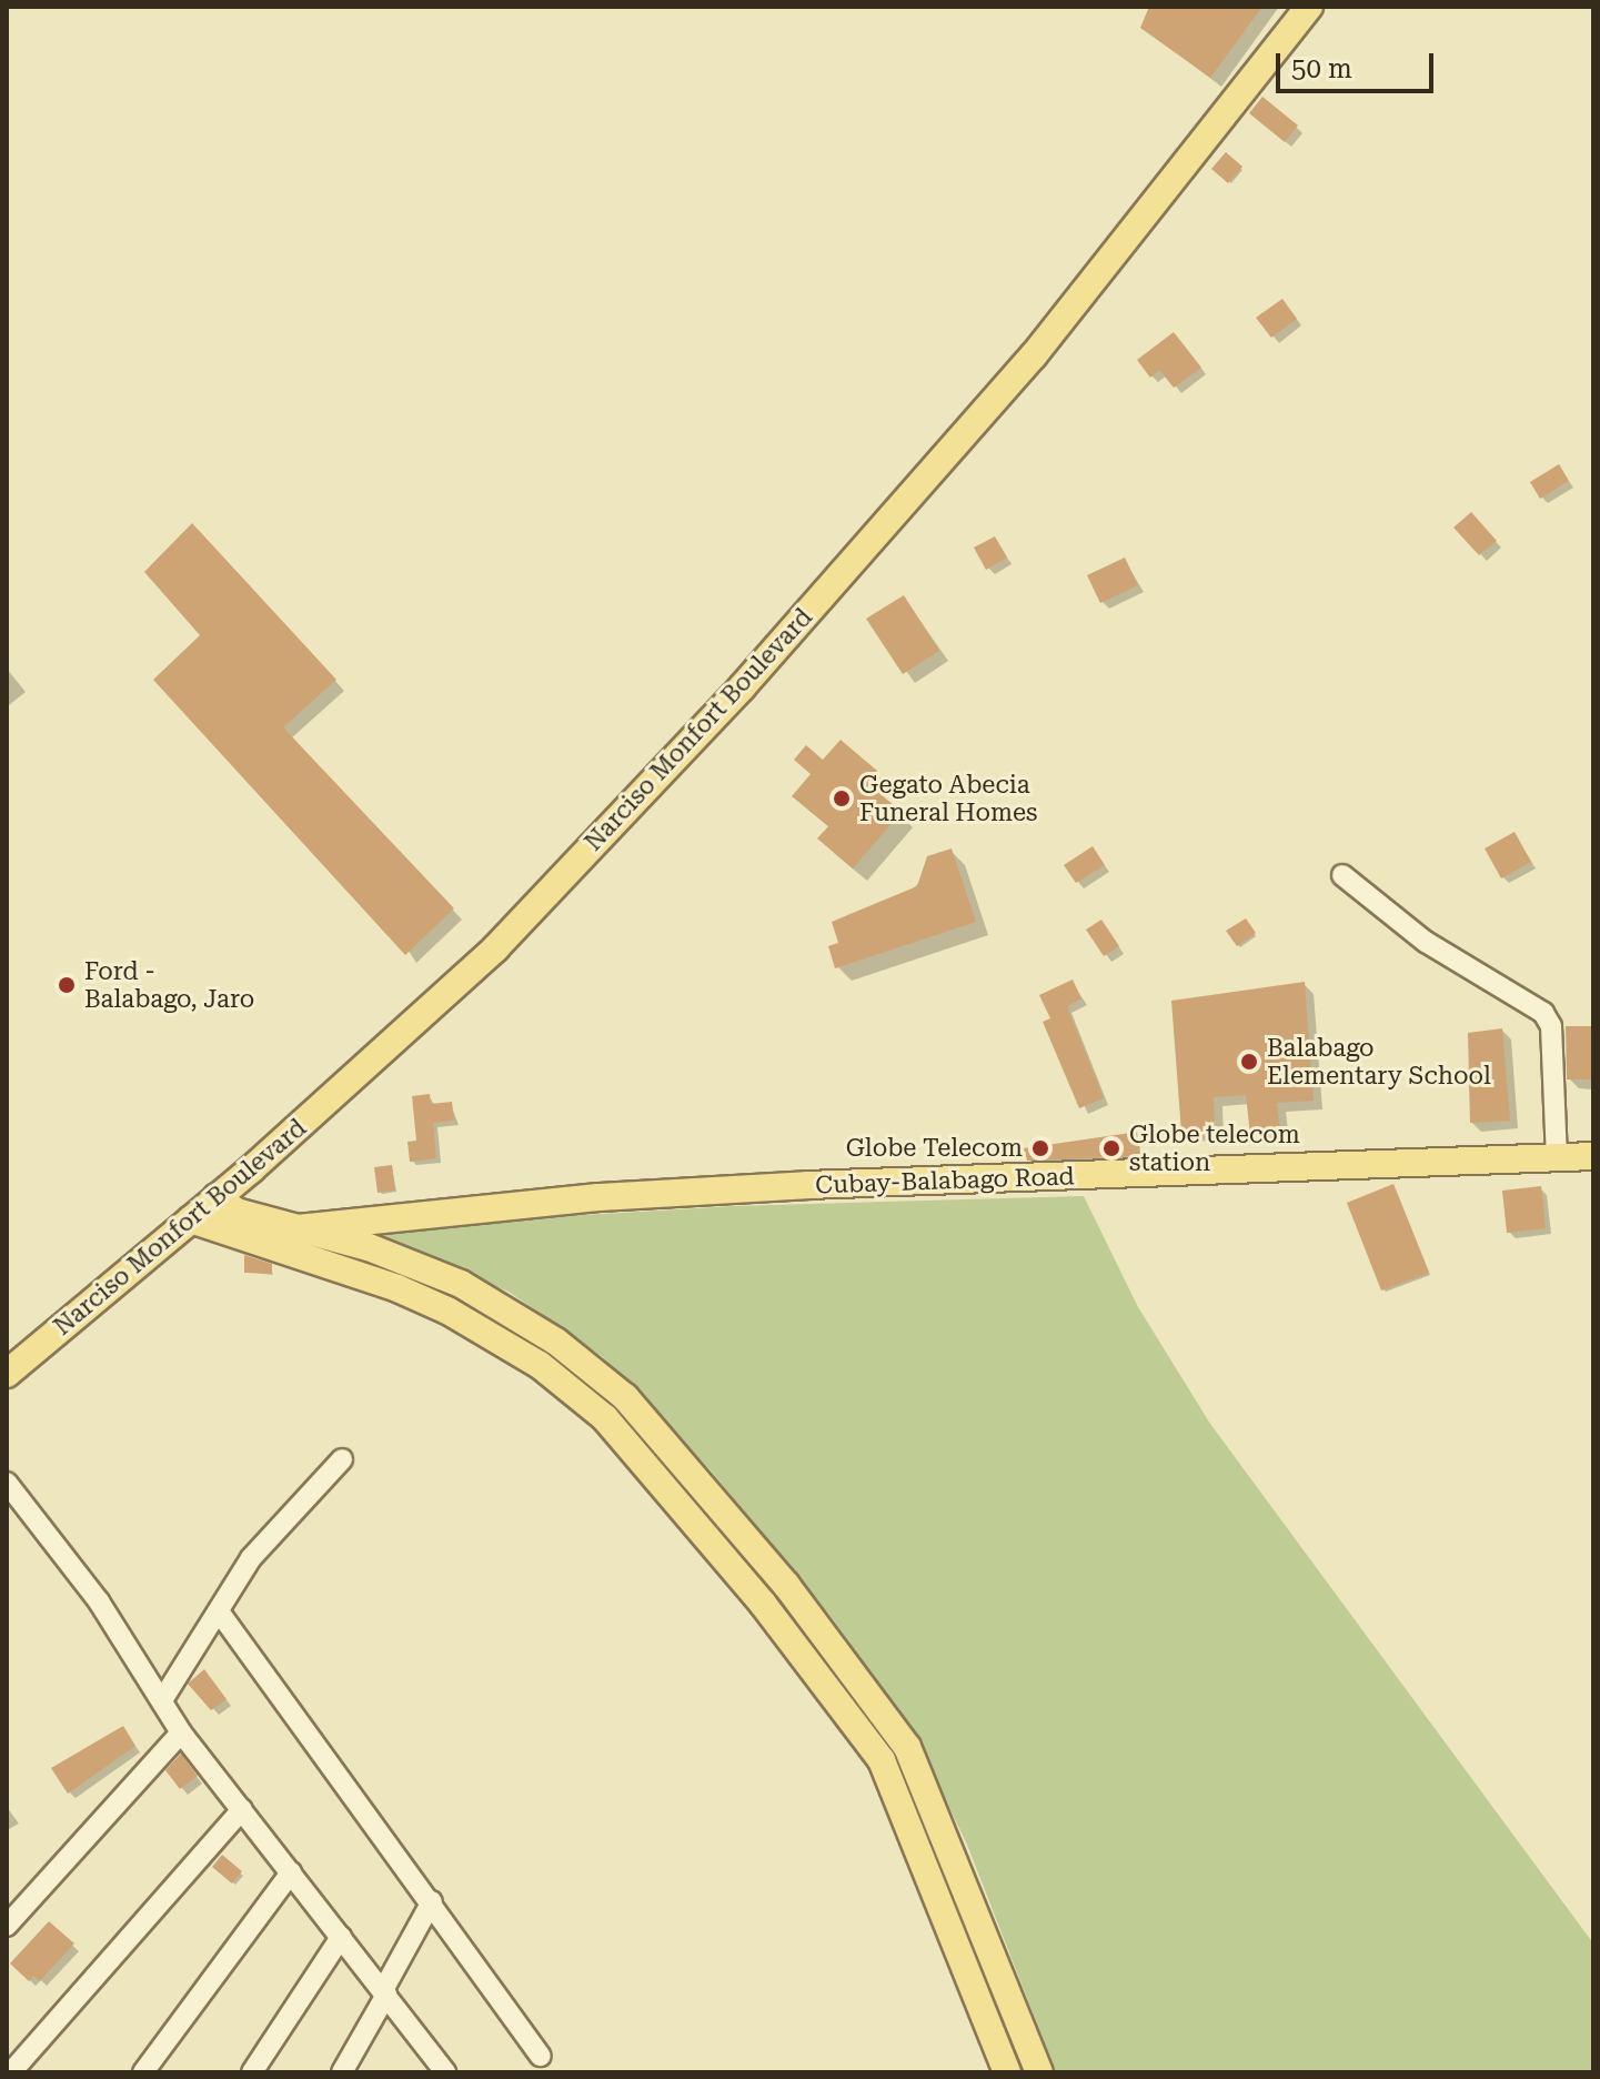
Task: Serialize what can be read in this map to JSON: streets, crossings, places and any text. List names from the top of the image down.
{
  "streets": {
    "main road": ["Narciso Monfort Boulevard", "Cubay-Balabago Road"]
  },
  "places": [
    "Gegato Abecia Funeral Homes",
    "Ford - Balabago, Jaro",
    "Balabago Elementary School",
    "Globe Telecom",
    "Globe telecom station"
  ],
  "scale_bar": "50 m"
}
